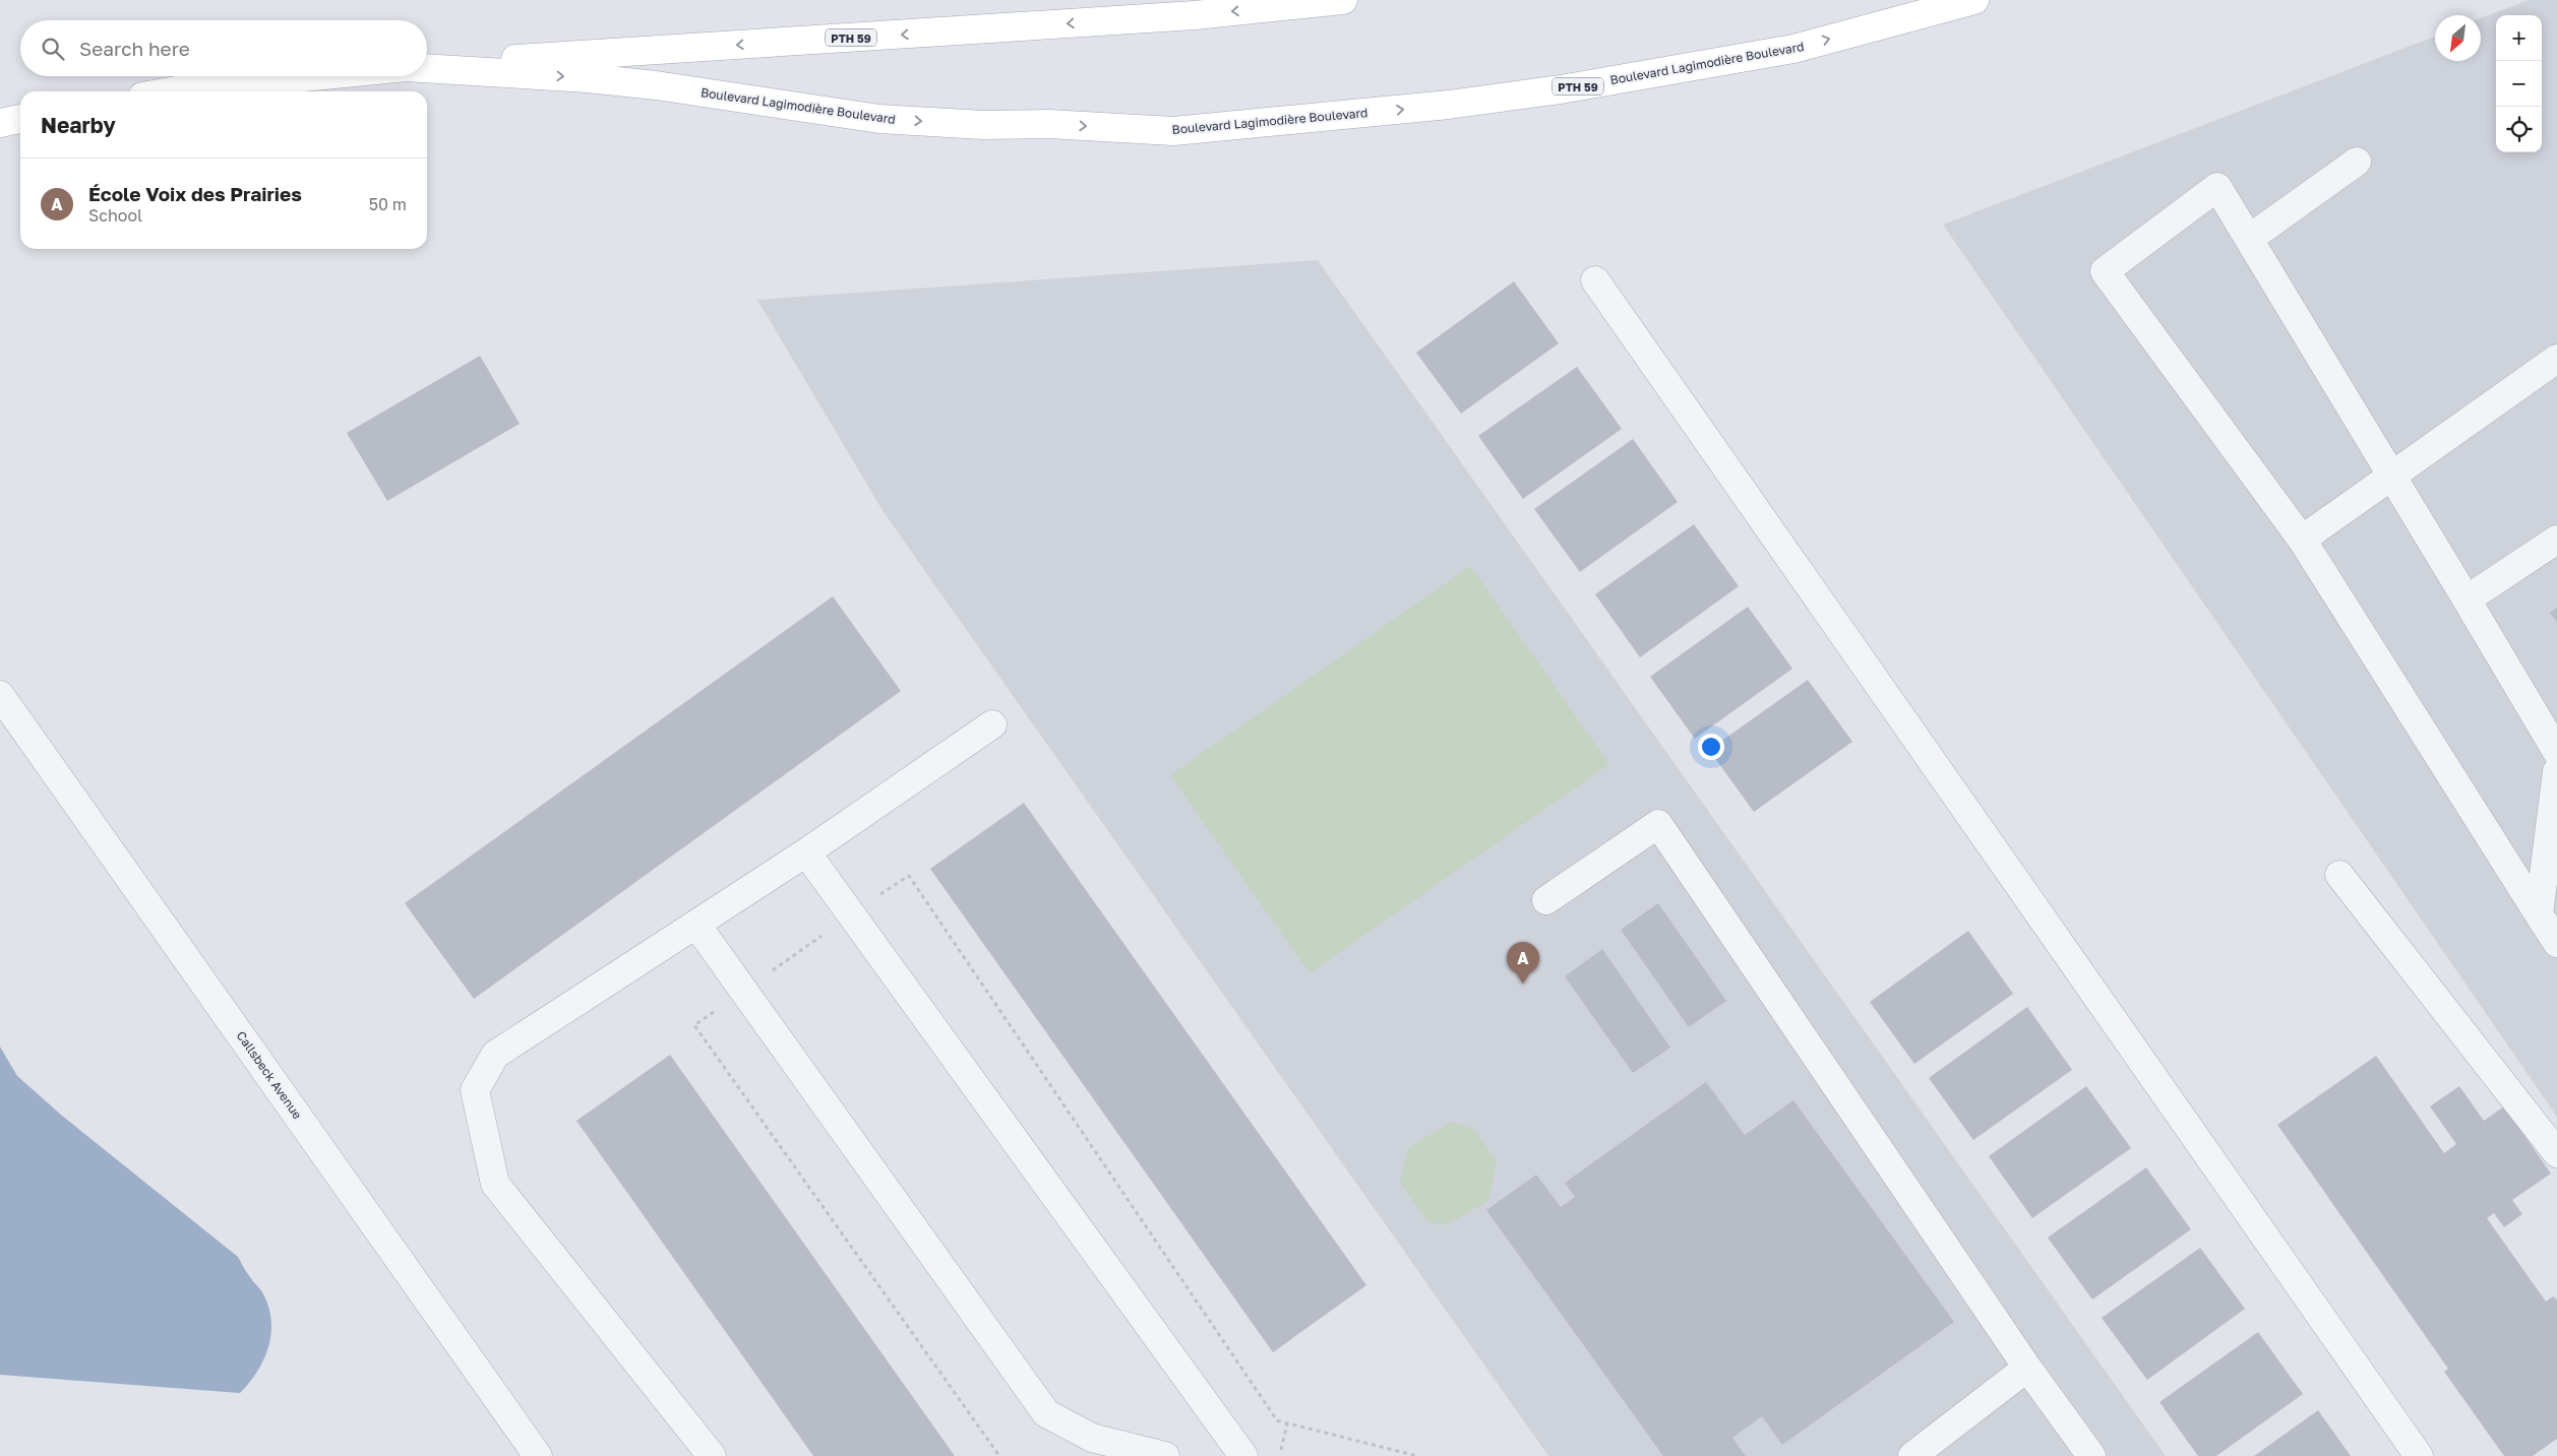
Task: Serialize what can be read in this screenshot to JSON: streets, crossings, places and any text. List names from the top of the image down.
{
  "streets": {
    "main road": ["PTH 59", "Boulevard Lagimodière Boulevard"],
    "street": ["Callsbeck Avenue"]
  },
  "north": "bottom left",
  "page": {
    "map_buttons": ["+", "−"],
    "search": "Search here",
    "heading": "Nearby",
    "list": [
      {
        "mark": "A",
        "name": "École Voix des Prairies",
        "note": "School",
        "value": "50 m"
      }
    ],
    "pins": "A"
  }
}
